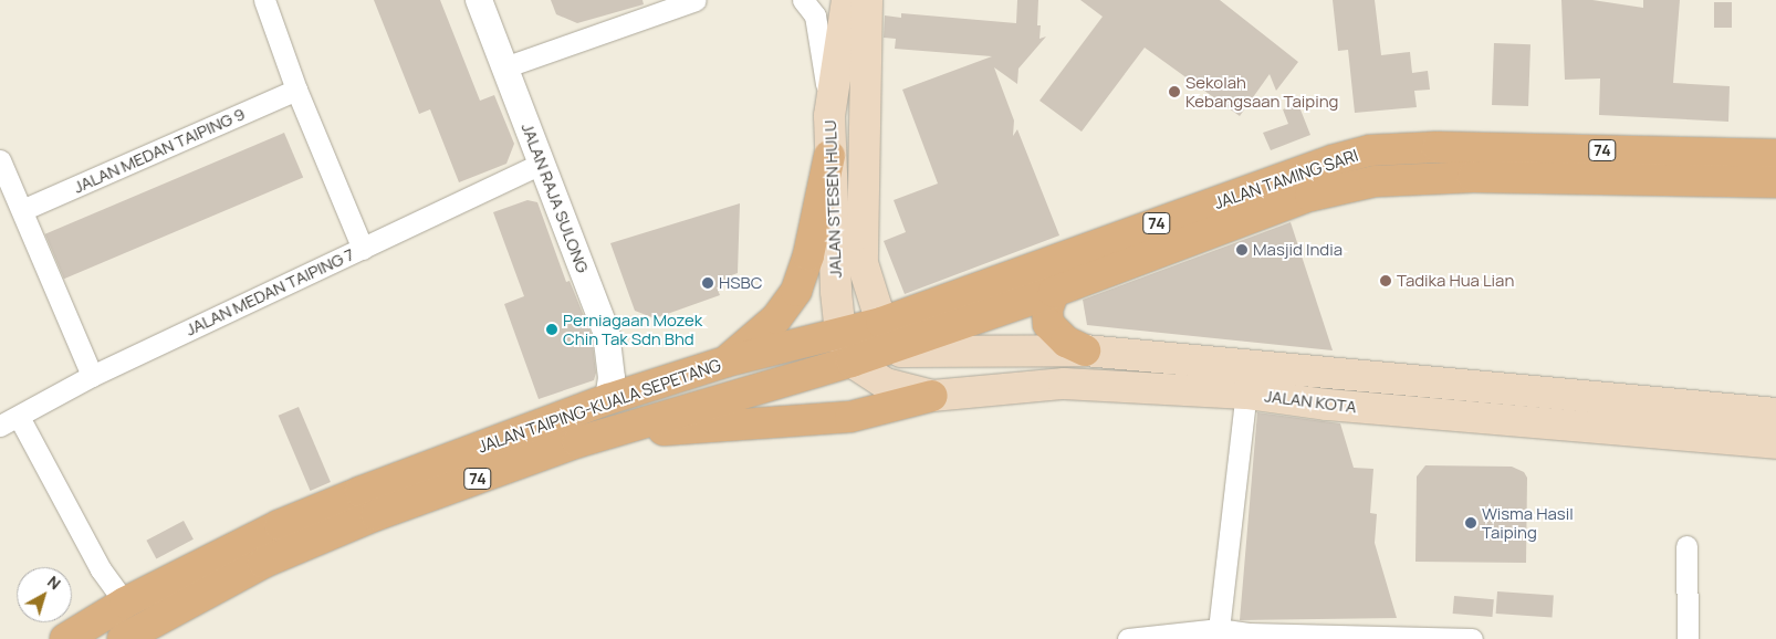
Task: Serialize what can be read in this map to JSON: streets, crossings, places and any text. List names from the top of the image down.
{
  "streets": {
    "main road": [
      "74",
      "JALAN TAMING SARI",
      "JALAN STESEN HULU",
      "JALAN KOTA",
      "JALAN TAIPING-KUALA SEPETANG"
    ],
    "street": ["JALAN MEDAN TAIPING 9", "JALAN RAJA SULONG", "JALAN MEDAN TAIPING 7"]
  },
  "crossings": [
    ["74", "JALAN TAMING SARI"],
    ["74", "JALAN STESEN HULU"],
    ["74", "JALAN KOTA"],
    ["74", "JALAN TAIPING-KUALA SEPETANG"],
    ["JALAN TAMING SARI", "JALAN STESEN HULU"],
    ["JALAN TAMING SARI", "JALAN KOTA"],
    ["JALAN RAJA SULONG", "JALAN MEDAN TAIPING 7"],
    ["JALAN RAJA SULONG", "JALAN TAIPING-KUALA SEPETANG"],
    ["JALAN STESEN HULU", "JALAN KOTA"],
    ["JALAN STESEN HULU", "JALAN TAIPING-KUALA SEPETANG"],
    ["JALAN KOTA", "JALAN TAIPING-KUALA SEPETANG"]
  ],
  "places": [
    "Sekolah Kebangsaan Taiping",
    "Masjid India",
    "Tadika Hua Lian",
    "HSBC",
    "Perniagaan Mozek Chin Tak Sdn Bhd",
    "Wisma Hasil Taiping"
  ],
  "north": "top right"
}
